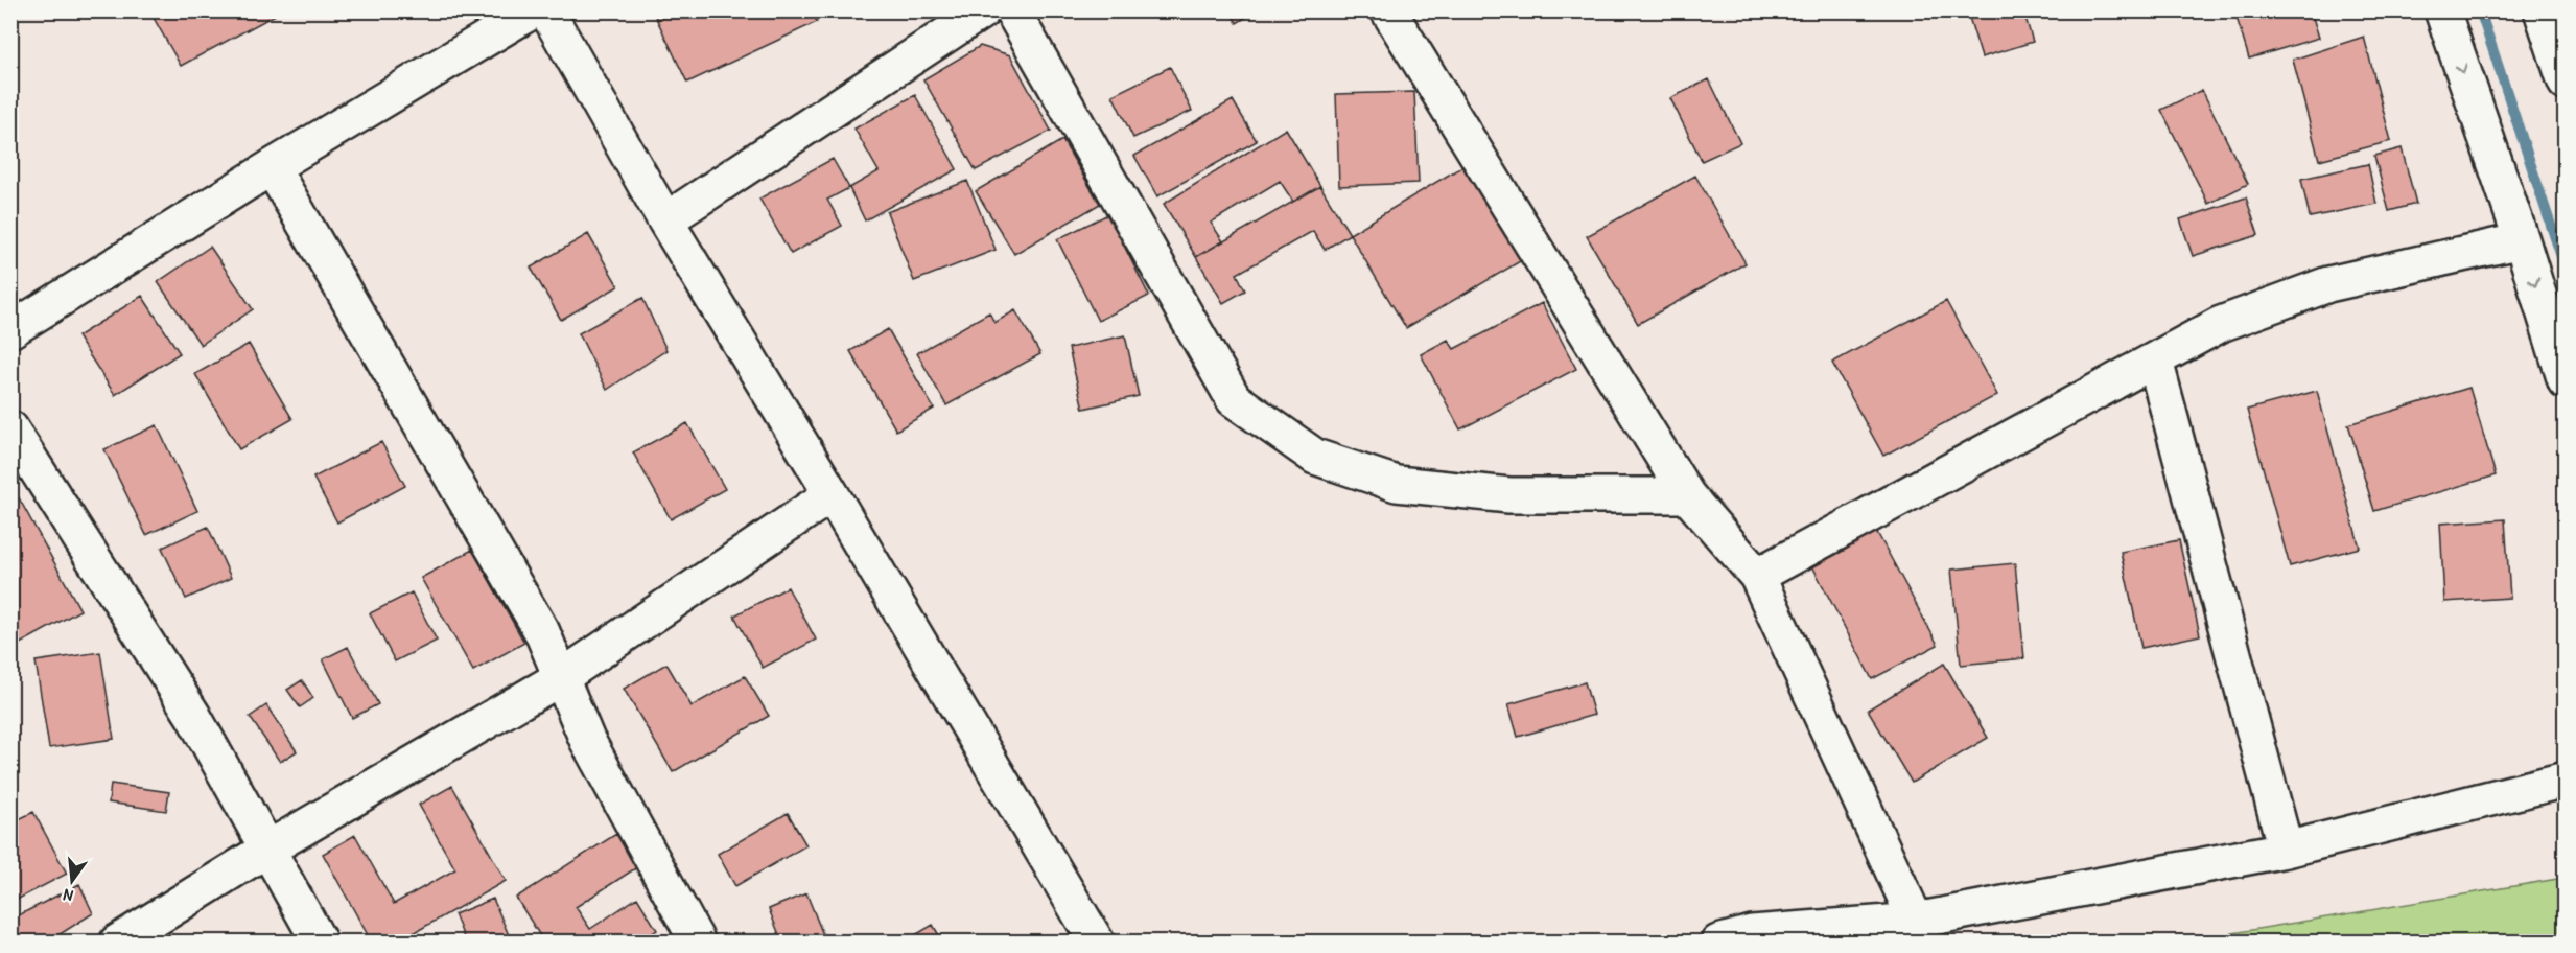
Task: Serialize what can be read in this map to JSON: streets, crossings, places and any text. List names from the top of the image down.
{
  "north": "bottom"
}
